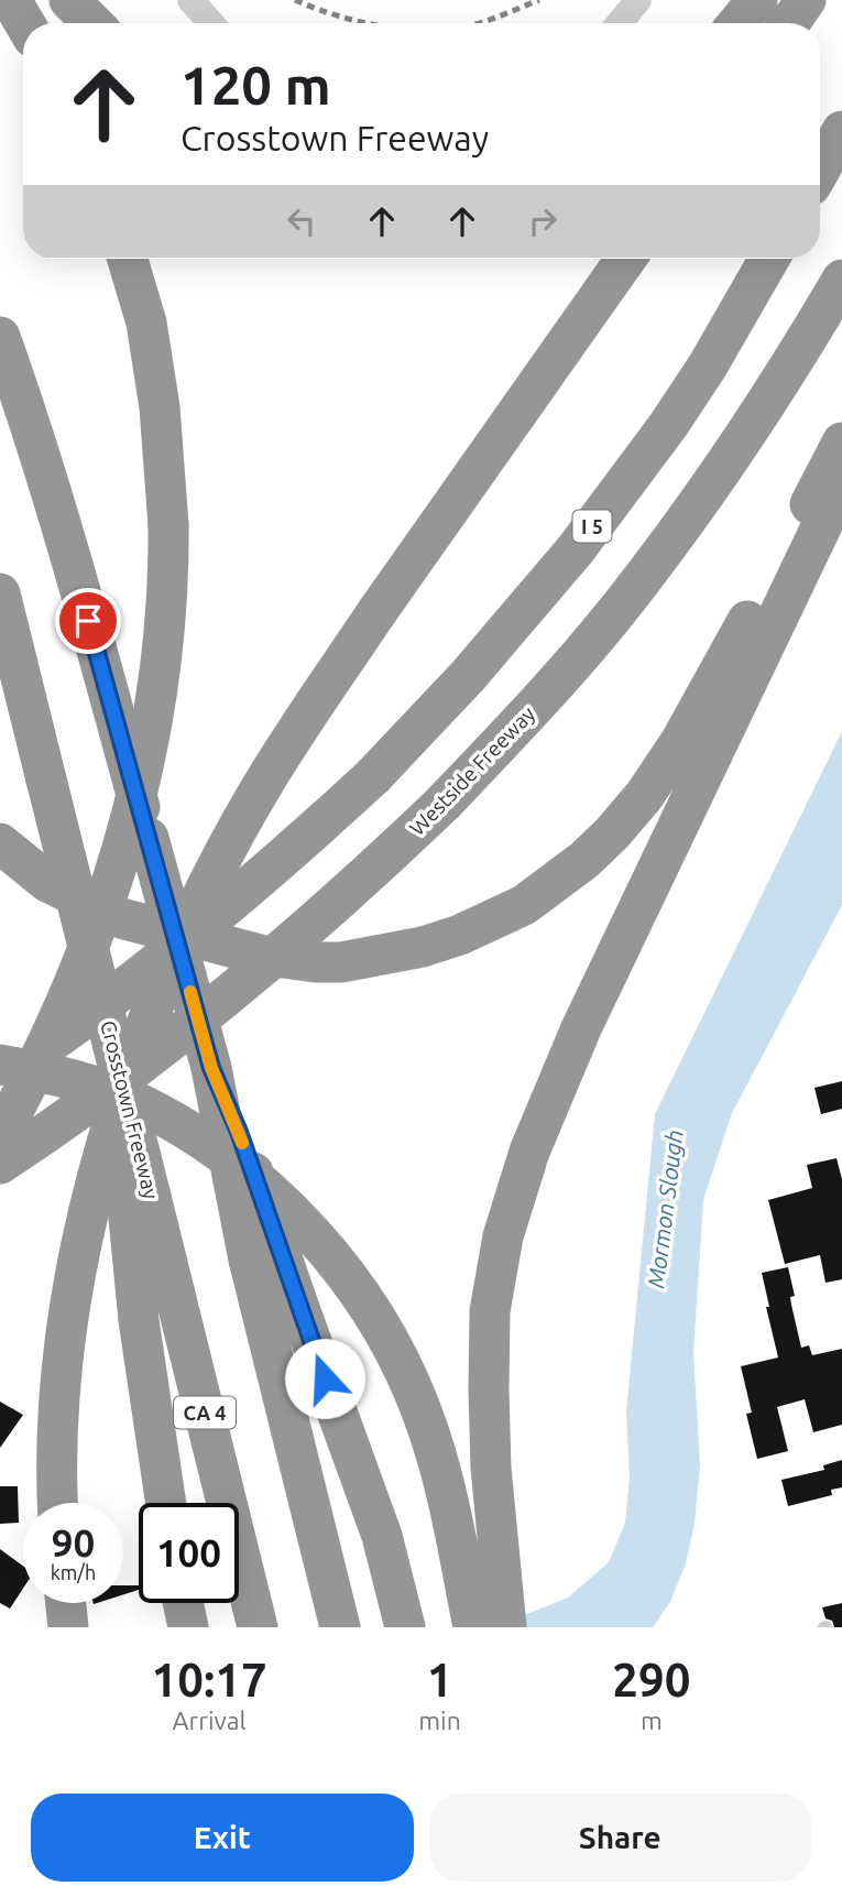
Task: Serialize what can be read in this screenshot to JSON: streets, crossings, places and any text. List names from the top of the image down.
{
  "streets": {
    "highway": [
      "I 5",
      "Westside Freeway",
      "Crosstown Freeway",
      "CA 4"
    ]
  },
  "water": ["Mormon Slough"],
  "page": {
    "turn": ["120 m", "Crosstown Freeway"],
    "speed": "90 km/h",
    "limit": "100",
    "eta": [
      "10:17",
      "Arrival",
      "1",
      "min",
      "290",
      "m"
    ],
    "buttons": ["Exit", "Share"]
  }
}
